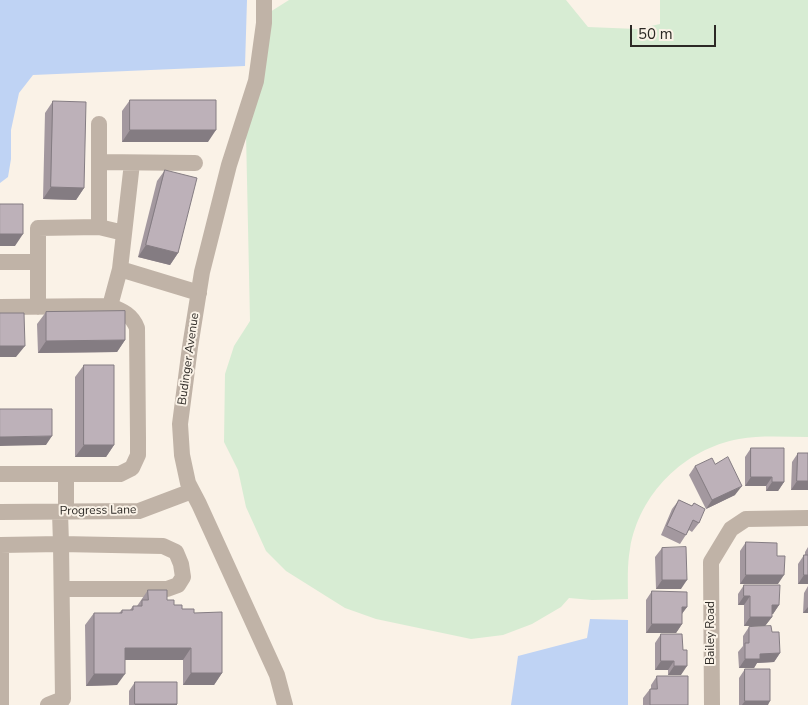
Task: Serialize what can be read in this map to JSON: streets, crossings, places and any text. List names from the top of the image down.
{
  "streets": {
    "street": ["Budinger Avenue", "Progress Lane", "Bailey Road"]
  },
  "crossings": [
    ["Budinger Avenue", "Progress Lane"]
  ],
  "scale_bar": "50 m"
}
